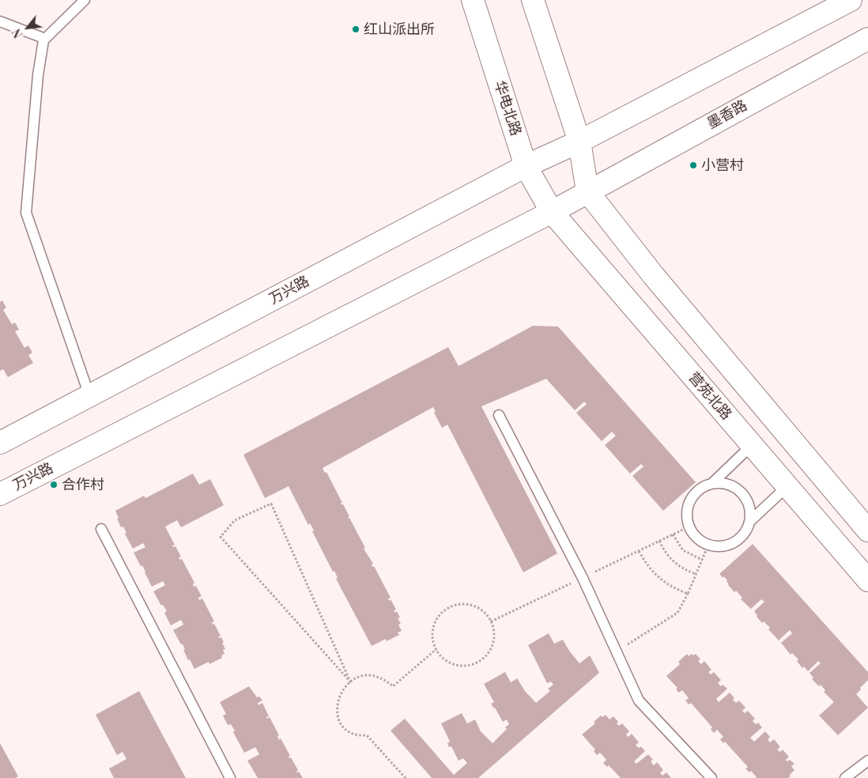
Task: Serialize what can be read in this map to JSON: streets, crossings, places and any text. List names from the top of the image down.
{
  "streets": {
    "main road": [
      "华电北路",
      "墨香路",
      "万兴路",
      "营苑北路"
    ]
  },
  "crossings": [
    ["华电北路", "墨香路"],
    ["华电北路", "万兴路"],
    ["华电北路", "营苑北路"],
    ["墨香路", "万兴路"],
    ["墨香路", "营苑北路"],
    ["万兴路", "营苑北路"]
  ],
  "places": ["红山派出所", "小营村", "合作村"],
  "north": "bottom left"
}
